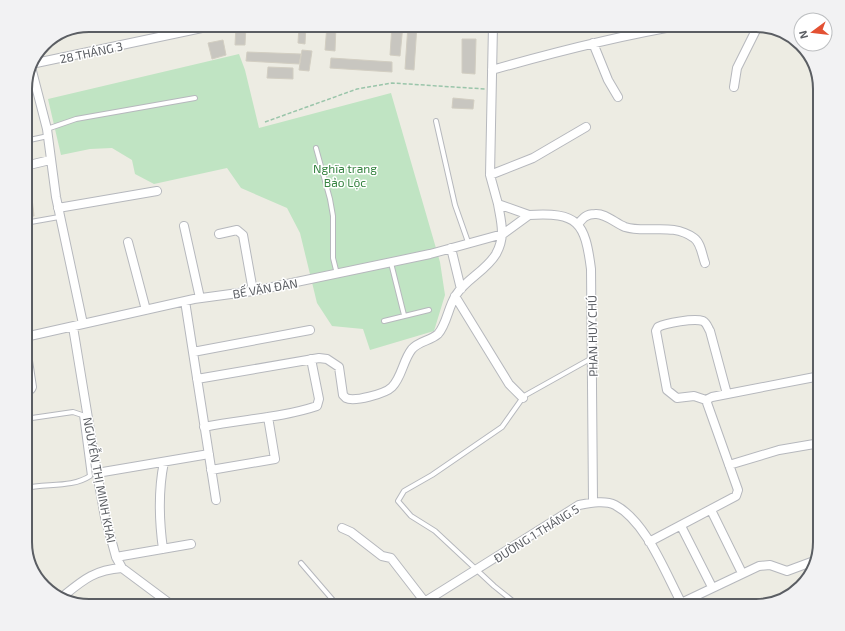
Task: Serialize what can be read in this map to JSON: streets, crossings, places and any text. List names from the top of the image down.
{
  "streets": {
    "street": [
      "28 THÁNG 3",
      "BẾ VĂN ĐÀN",
      "PHAN HUY CHÚ",
      "NGUYỄN THỊ MINH KHAI",
      "ĐƯỜNG 1 THÁNG 5"
    ]
  },
  "crossings": [
    ["BẾ VĂN ĐÀN", "NGUYỄN THỊ MINH KHAI"],
    ["PHAN HUY CHÚ", "ĐƯỜNG 1 THÁNG 5"]
  ],
  "parks": ["Nghĩa trang Bảo Lộc"],
  "north": "left"
}
